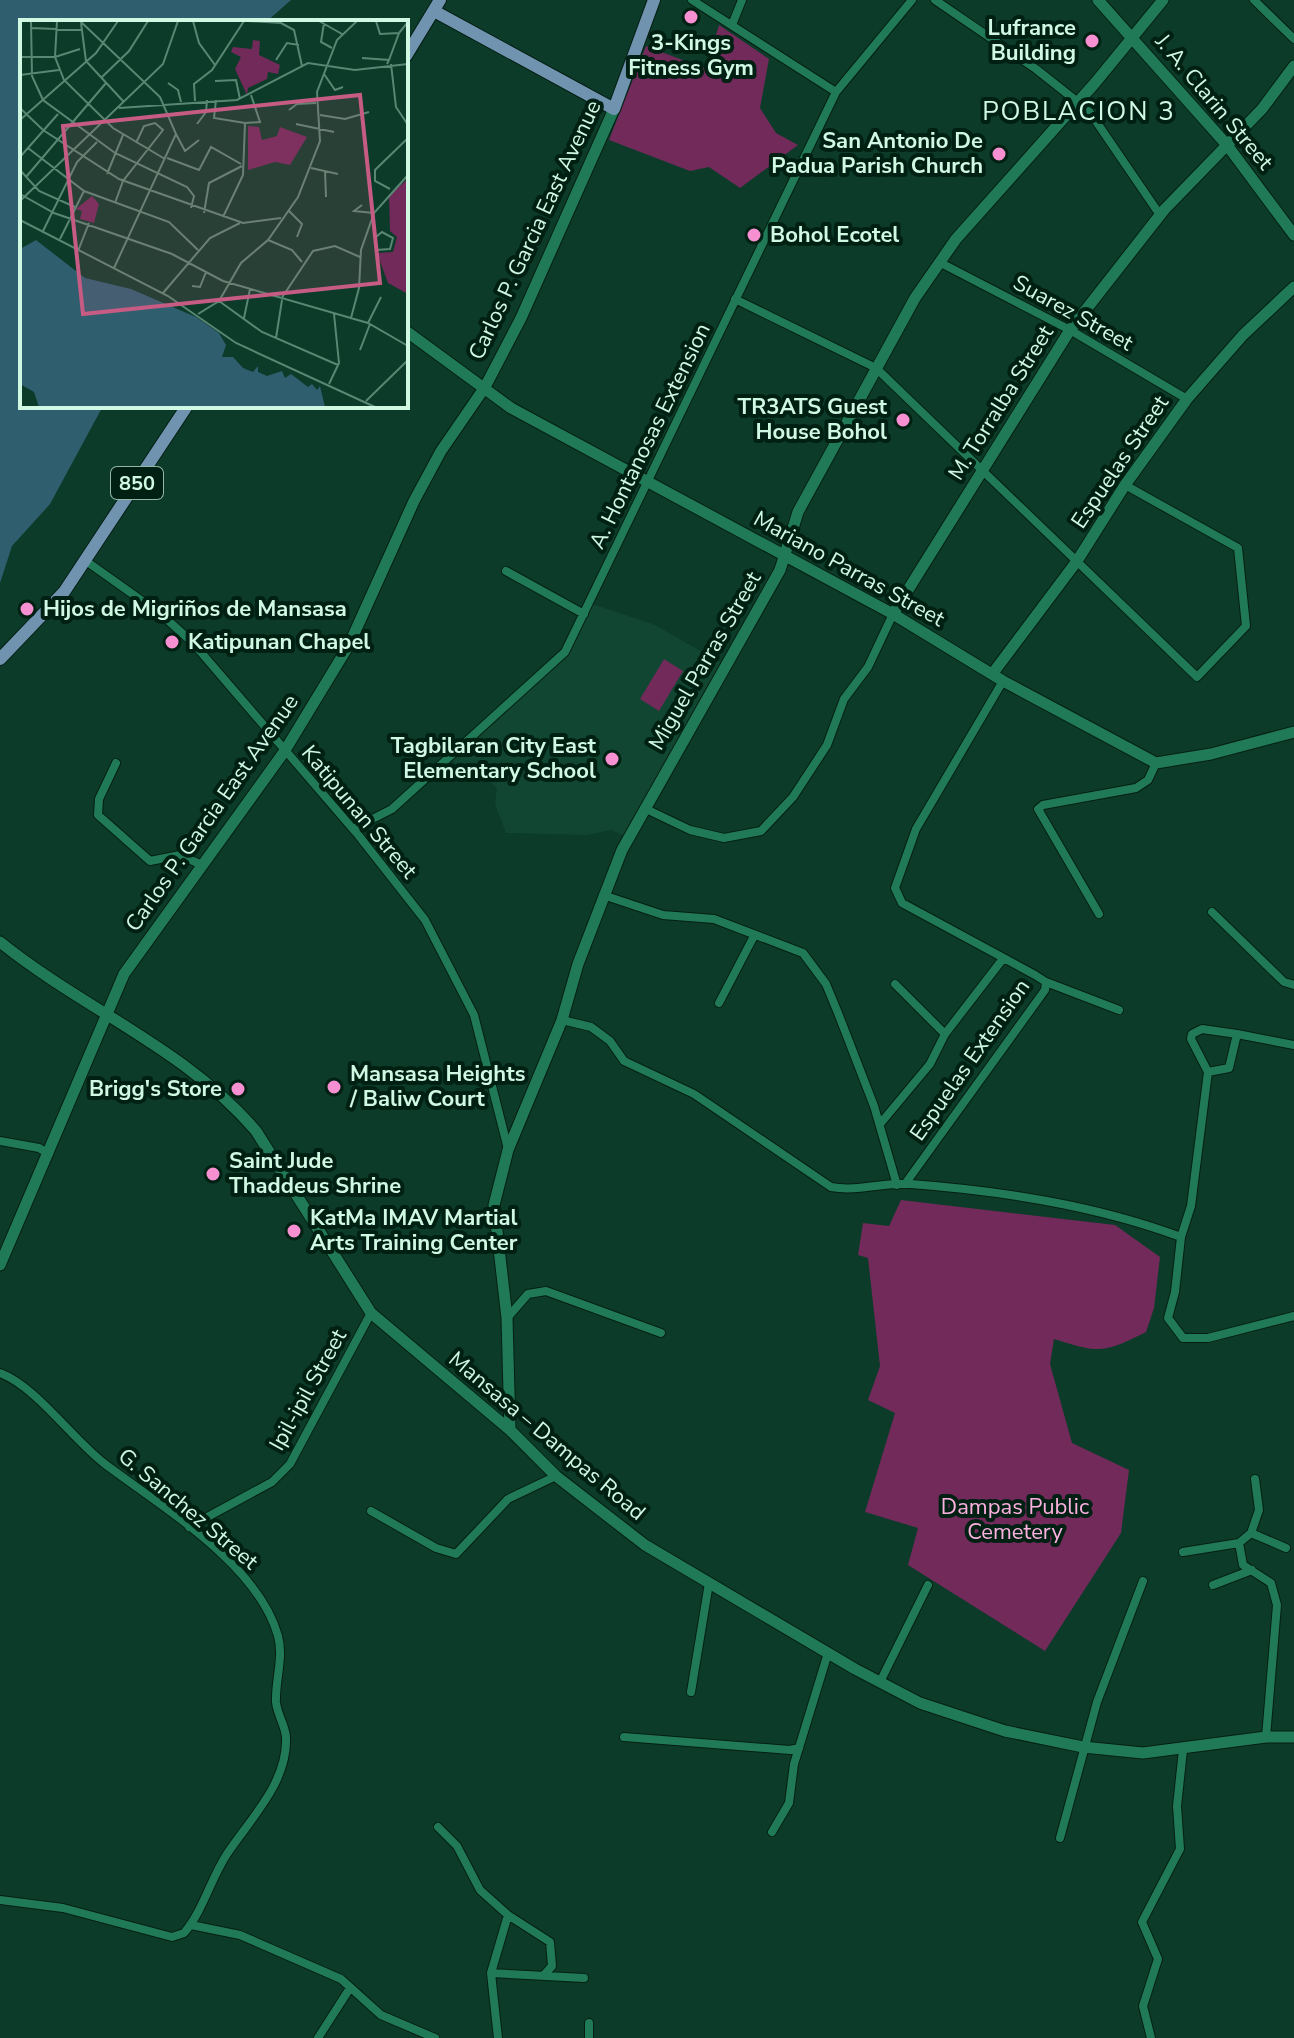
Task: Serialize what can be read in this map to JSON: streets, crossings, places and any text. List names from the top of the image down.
{
  "streets": {
    "main road": [
      "J. A. Clarin Street",
      "Carlos P. Garcia East Avenue",
      "M. Torralba Street",
      "Espuelas Street",
      "850",
      "Mariano Parras Street",
      "Miguel Parras Street",
      "Mansasa – Dampas Road"
    ],
    "street": [
      "Suarez Street",
      "A. Hontanosas Extension",
      "Katipunan Street",
      "Espuelas Extension",
      "Ipil-ipil Street",
      "G. Sanchez Street"
    ]
  },
  "crossings": [
    ["J. A. Clarin Street", "M. Torralba Street"],
    ["J. A. Clarin Street", "Miguel Parras Street"],
    ["Carlos P. Garcia East Avenue", "Mariano Parras Street"],
    ["Carlos P. Garcia East Avenue", "Katipunan Street"],
    ["Carlos P. Garcia East Avenue", "Mansasa – Dampas Road"],
    ["Suarez Street", "M. Torralba Street"],
    ["Suarez Street", "Espuelas Street"],
    ["Suarez Street", "Miguel Parras Street"],
    ["M. Torralba Street", "Mariano Parras Street"],
    ["M. Torralba Street", "Miguel Parras Street"],
    ["A. Hontanosas Extension", "Mariano Parras Street"],
    ["A. Hontanosas Extension", "Katipunan Street"],
    ["Espuelas Street", "Mariano Parras Street"],
    ["Espuelas Street", "Espuelas Extension"],
    ["850", "Katipunan Street"],
    ["Mariano Parras Street", "Miguel Parras Street"],
    ["Mariano Parras Street", "Espuelas Extension"],
    ["Miguel Parras Street", "Katipunan Street"],
    ["Miguel Parras Street", "Mansasa – Dampas Road"],
    ["Ipil-ipil Street", "Mansasa – Dampas Road"],
    ["Ipil-ipil Street", "G. Sanchez Street"]
  ],
  "districts": ["POBLACION 3"],
  "parks": ["Dampas Public Cemetery"],
  "places": [
    "3-Kings Fitness Gym",
    "Lufrance Building",
    "San Antonio De Padua Parish Church",
    "Bohol Ecotel",
    "TR3ATS Guest House Bohol",
    "Hijos de Migriños de Mansasa",
    "Katipunan Chapel",
    "Tagbilaran City East Elementary School",
    "Mansasa Heights / Baliw Court",
    "Brigg's Store",
    "Saint Jude Thaddeus Shrine",
    "KatMa IMAV Martial Arts Training Center"
  ]
}
